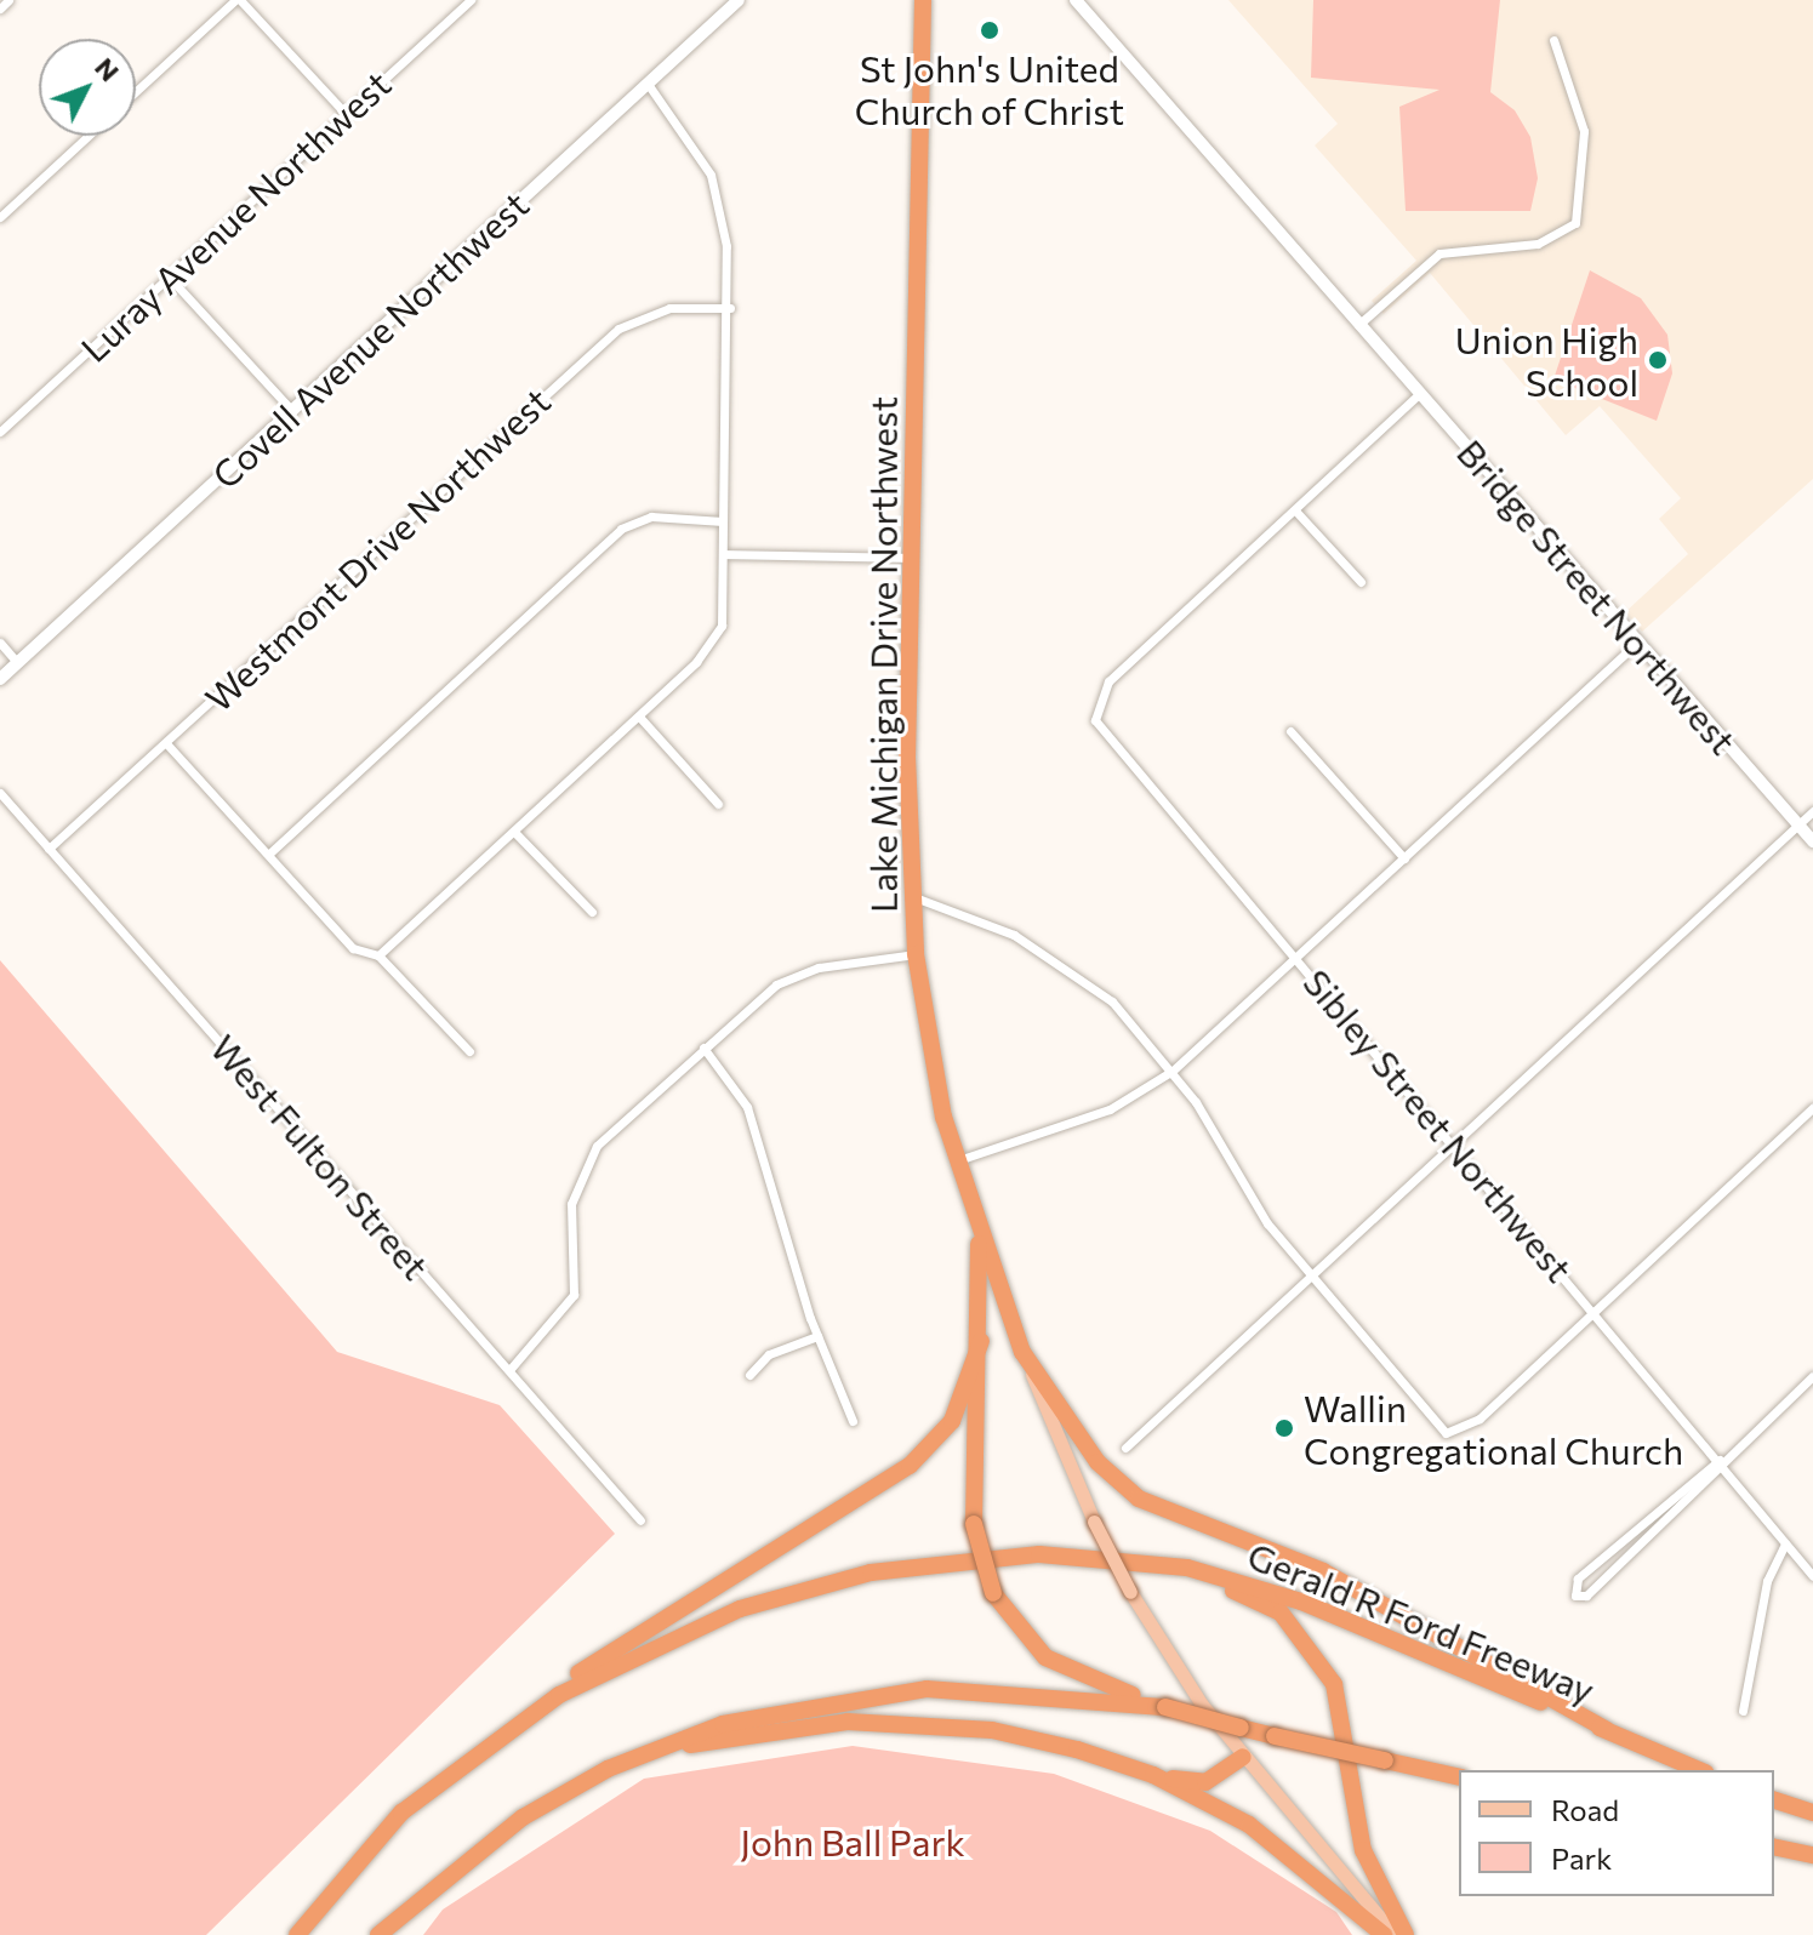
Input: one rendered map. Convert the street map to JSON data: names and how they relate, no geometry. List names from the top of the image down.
{
  "streets": {
    "highway": ["Lake Michigan Drive Northwest", "Gerald R Ford Freeway"],
    "main road": ["Covell Avenue Northwest", "Bridge Street Northwest"],
    "street": [
      "Luray Avenue Northwest",
      "Westmont Drive Northwest",
      "Sibley Street Northwest",
      "West Fulton Street"
    ]
  },
  "crossings": [
    ["Westmont Drive Northwest", "West Fulton Street"]
  ],
  "parks": ["John Ball Park"],
  "places": ["St John's United Church of Christ", "Union High School", "Wallin Congregational Church"],
  "legend": ["Road", "Park"],
  "north": "top right"
}
